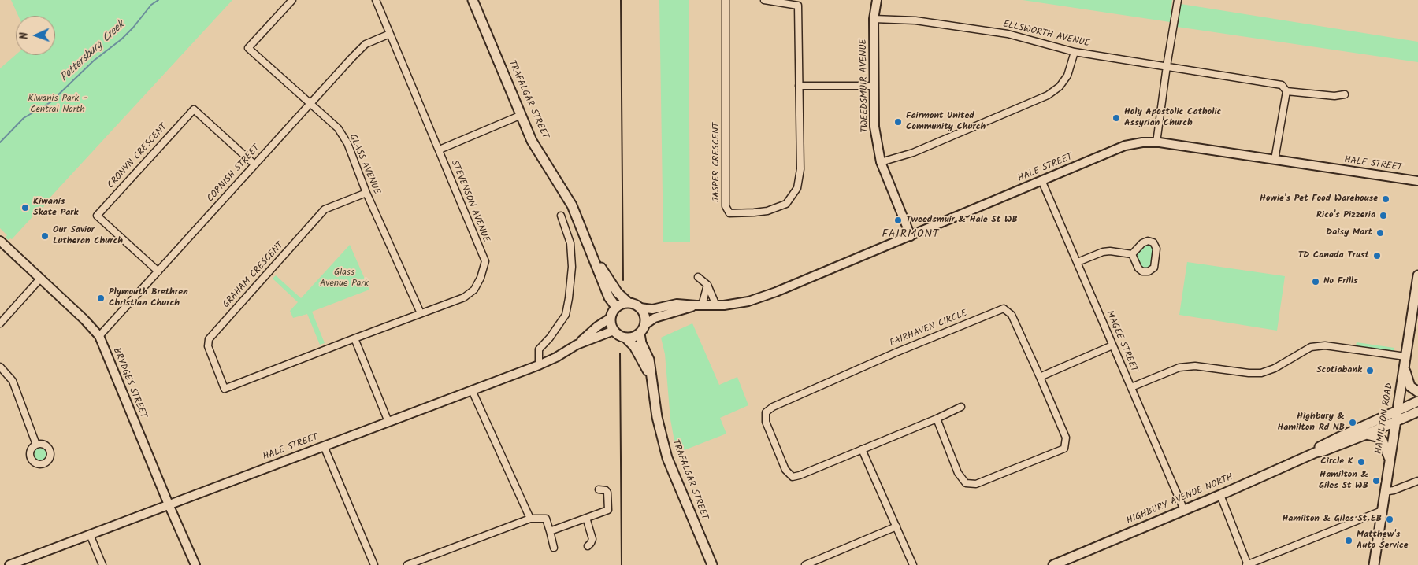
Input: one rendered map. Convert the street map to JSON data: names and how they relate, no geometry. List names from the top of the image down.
{
  "streets": {
    "main road": ["TRAFALGAR STREET", "HAMILTON ROAD", "HIGHBURY AVENUE NORTH"],
    "street": [
      "ELLSWORTH AVENUE",
      "TWEEDSMUIR AVENUE",
      "CRONYN CRESCENT",
      "JASPER CRESCENT",
      "GLASS AVENUE",
      "HALE STREET",
      "CORNISH STREET",
      "STEVENSON AVENUE",
      "GRAHAM CRESCENT",
      "FAIRHAVEN CIRCLE",
      "MAGEE STREET",
      "BRYDGES STREET"
    ]
  },
  "crossings": [
    ["ELLSWORTH AVENUE", "TWEEDSMUIR AVENUE"],
    ["TWEEDSMUIR AVENUE", "HALE STREET"],
    ["TRAFALGAR STREET", "HALE STREET"],
    ["CRONYN CRESCENT", "CORNISH STREET"],
    ["GLASS AVENUE", "CORNISH STREET"],
    ["GLASS AVENUE", "STEVENSON AVENUE"],
    ["GLASS AVENUE", "GRAHAM CRESCENT"],
    ["HALE STREET", "MAGEE STREET"],
    ["HALE STREET", "BRYDGES STREET"],
    ["CORNISH STREET", "STEVENSON AVENUE"],
    ["CORNISH STREET", "BRYDGES STREET"],
    ["STEVENSON AVENUE", "GRAHAM CRESCENT"],
    ["MAGEE STREET", "HIGHBURY AVENUE NORTH"],
    ["HAMILTON ROAD", "HIGHBURY AVENUE NORTH"]
  ],
  "districts": ["FAIRMONT"],
  "water": ["Pottersburg Creek"],
  "parks": ["Kiwanis Park - Central North", "Glass Avenue Park"],
  "places": [
    "Holy Apostolic Catholic Assyrian Church",
    "Fairmont United Community Church",
    "Howie's Pet Food Warehouse",
    "Kiwanis Skate Park",
    "Rico's Pizzeria",
    "Tweedsmuir & Hale St WB",
    "Daisy Mart",
    "Our Savior Lutheran Church",
    "TD Canada Trust",
    "No Frills",
    "Plymouth Brethren Christian Church",
    "Scotiabank",
    "Highbury & Hamilton Rd NB",
    "Circle K",
    "Hamilton & Giles St WB",
    "Hamilton & Giles St EB",
    "Matthew's Auto Service"
  ],
  "north": "left"
}
